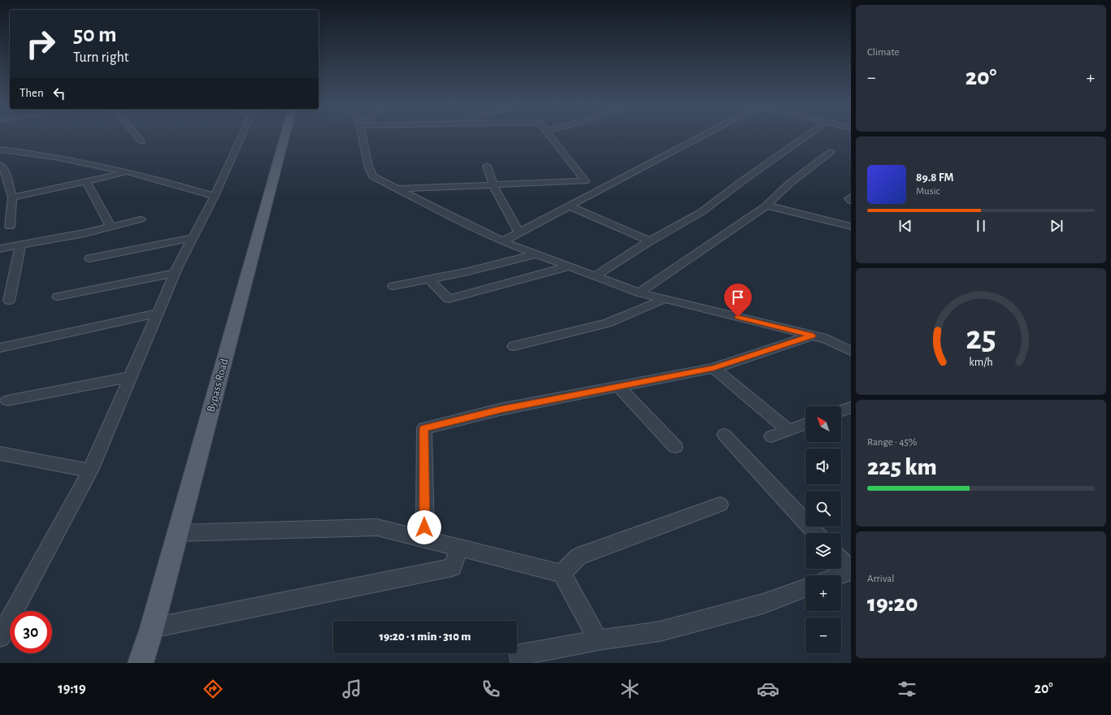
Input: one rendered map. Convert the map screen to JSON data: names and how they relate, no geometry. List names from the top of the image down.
{
  "streets": {
    "main road": ["Bypass Road"]
  },
  "north": "top left",
  "page": {
    "tile": [
      "Climate",
      ["Range · 45%", "225 km"],
      ["Arrival", "19:20"]
    ],
    "turn": ["50 m", "Turn right"],
    "heat": ["−", "20°", "+"],
    "then": "Then",
    "song": ["89.8 FM", "Music"],
    "map_buttons": ["+", "−"],
    "limit": "30",
    "trip": "19:20 · 1 min · 310 m",
    "tabs": ["19:19", "20°"],
    "gauge": ["25", "km/h"]
  }
}
